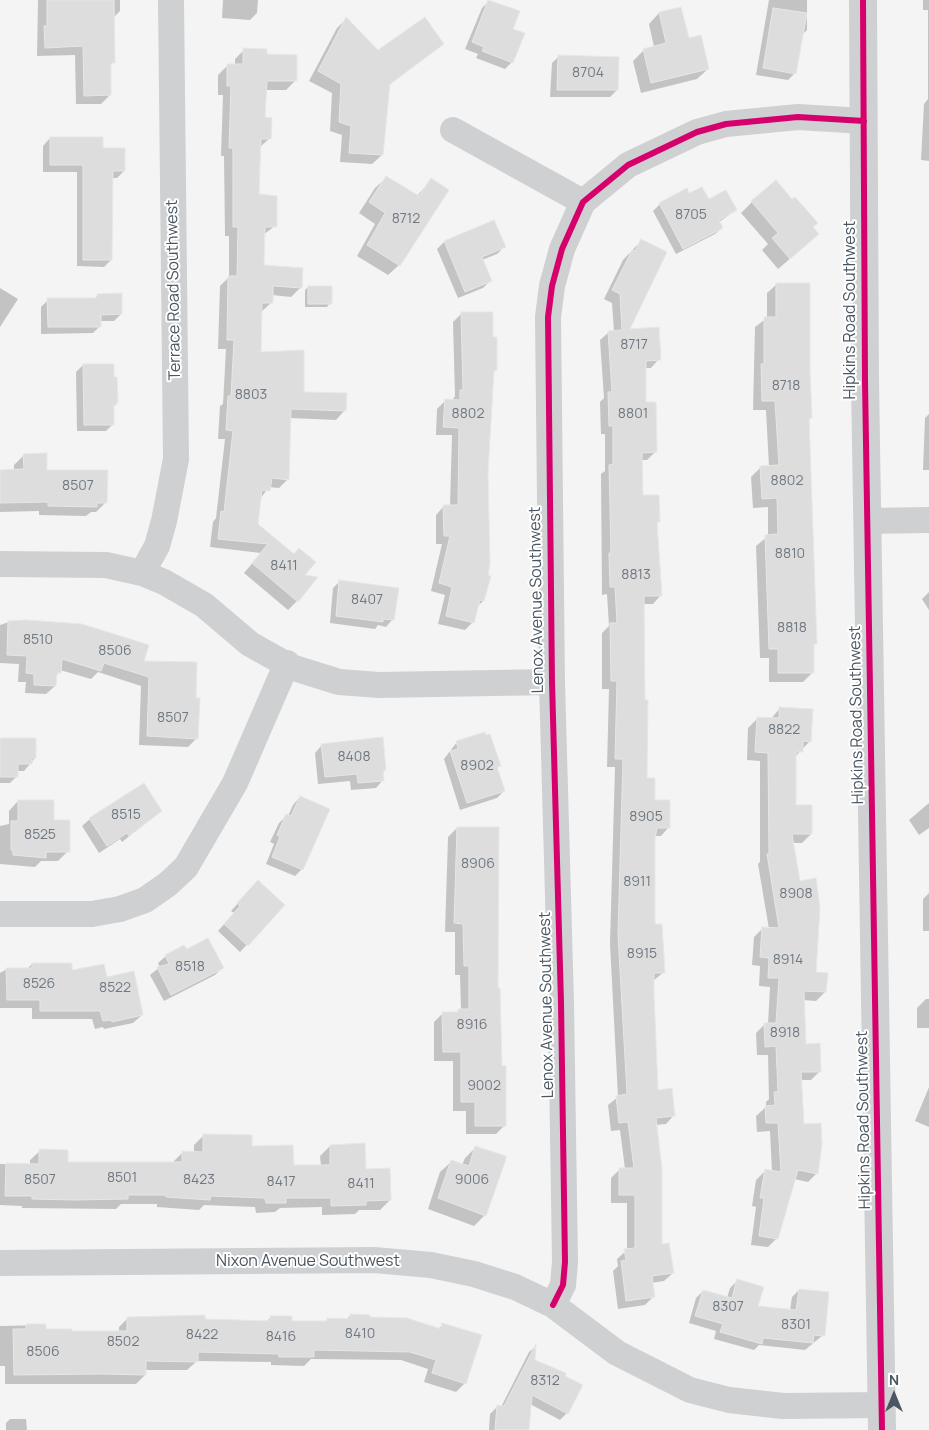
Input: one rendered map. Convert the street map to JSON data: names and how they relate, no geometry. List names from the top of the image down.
{
  "streets": {
    "street": [
      "Terrace Road Southwest",
      "Hipkins Road Southwest",
      "Lenox Avenue Southwest",
      "Nixon Avenue Southwest"
    ]
  },
  "crossings": [
    ["Hipkins Road Southwest", "Lenox Avenue Southwest"],
    ["Hipkins Road Southwest", "Nixon Avenue Southwest"],
    ["Lenox Avenue Southwest", "Nixon Avenue Southwest"]
  ],
  "house_numbers": [
    "8704",
    "8705",
    "8712",
    "8717",
    "8718",
    "8803",
    "8802",
    "8801",
    "8802",
    "8507",
    "8810",
    "8411",
    "8813",
    "8407",
    "8818",
    "8510",
    "8506",
    "8507",
    "8822",
    "8408",
    "8902",
    "8515",
    "8905",
    "8525",
    "8906",
    "8911",
    "8908",
    "8915",
    "8914",
    "8518",
    "8526",
    "8522",
    "8916",
    "8918",
    "9002",
    "8501",
    "8507",
    "8423",
    "9006",
    "8417",
    "8411",
    "8307",
    "8301",
    "8410",
    "8422",
    "8416",
    "8502",
    "8506",
    "8312"
  ],
  "north": "top"
}
